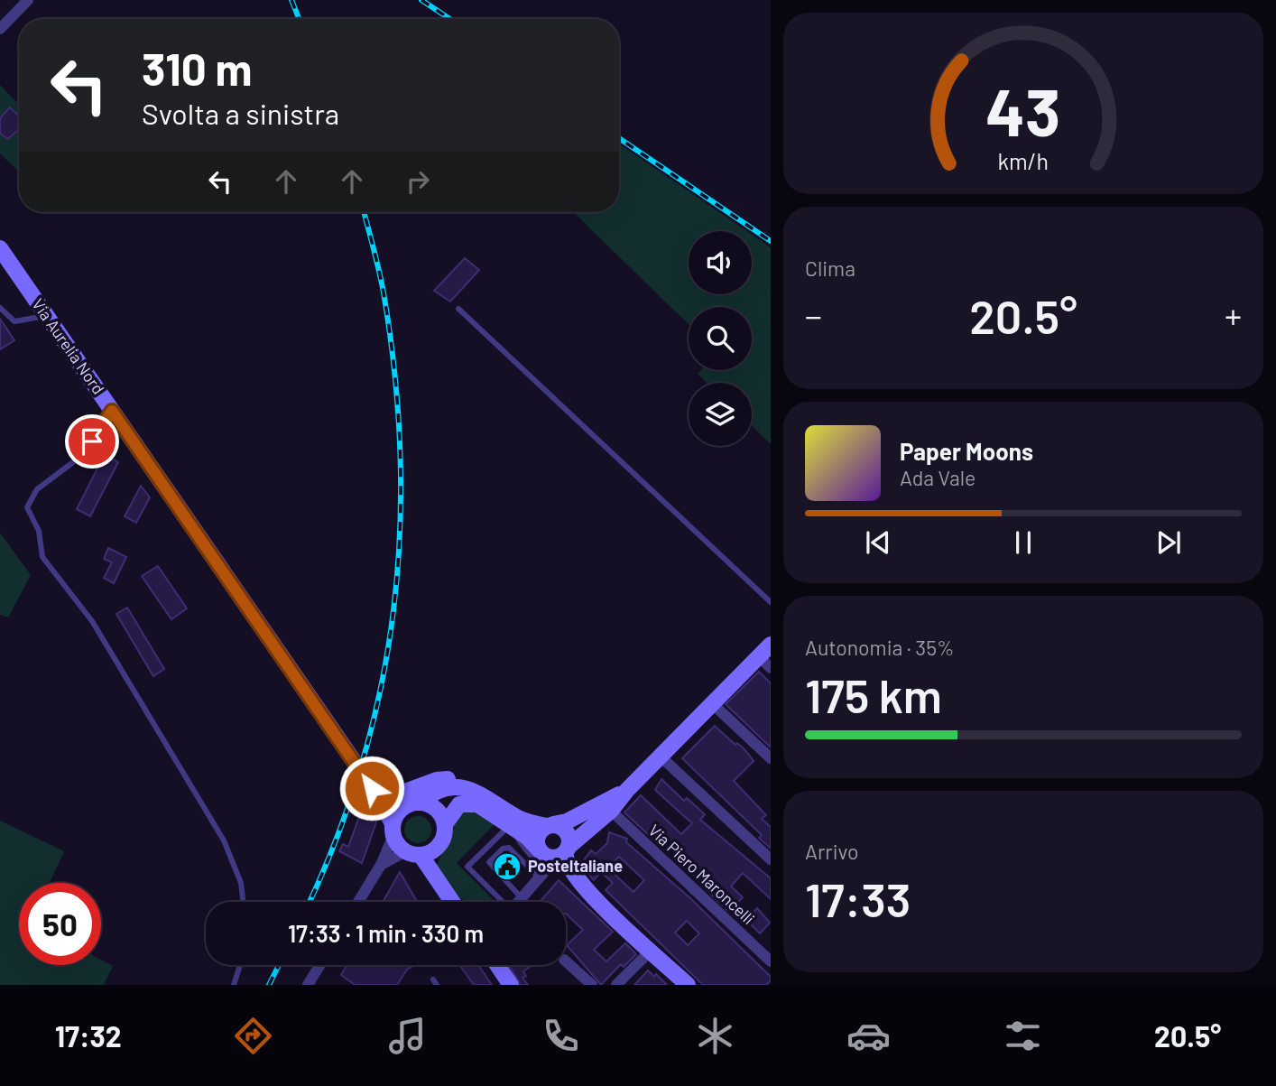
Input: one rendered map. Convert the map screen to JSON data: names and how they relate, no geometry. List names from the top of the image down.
{
  "streets": {
    "main road": ["Via Aurelia Nord"],
    "street": ["Via Piero Maroncelli"]
  },
  "places": {
    "public building": ["PosteItaliane"]
  },
  "page": {
    "turn": ["310 m", "Svolta a sinistra"],
    "tile": [
      "Clima",
      ["Autonomia · 35%", "175 km"],
      ["Arrivo", "17:33"]
    ],
    "heat": ["−", "20.5°", "+"],
    "song": ["Paper Moons", "Ada Vale"],
    "limit": "50",
    "trip": "17:33 · 1 min · 330 m",
    "tabs": ["17:32", "20.5°"],
    "gauge": ["43", "km/h"]
  }
}
